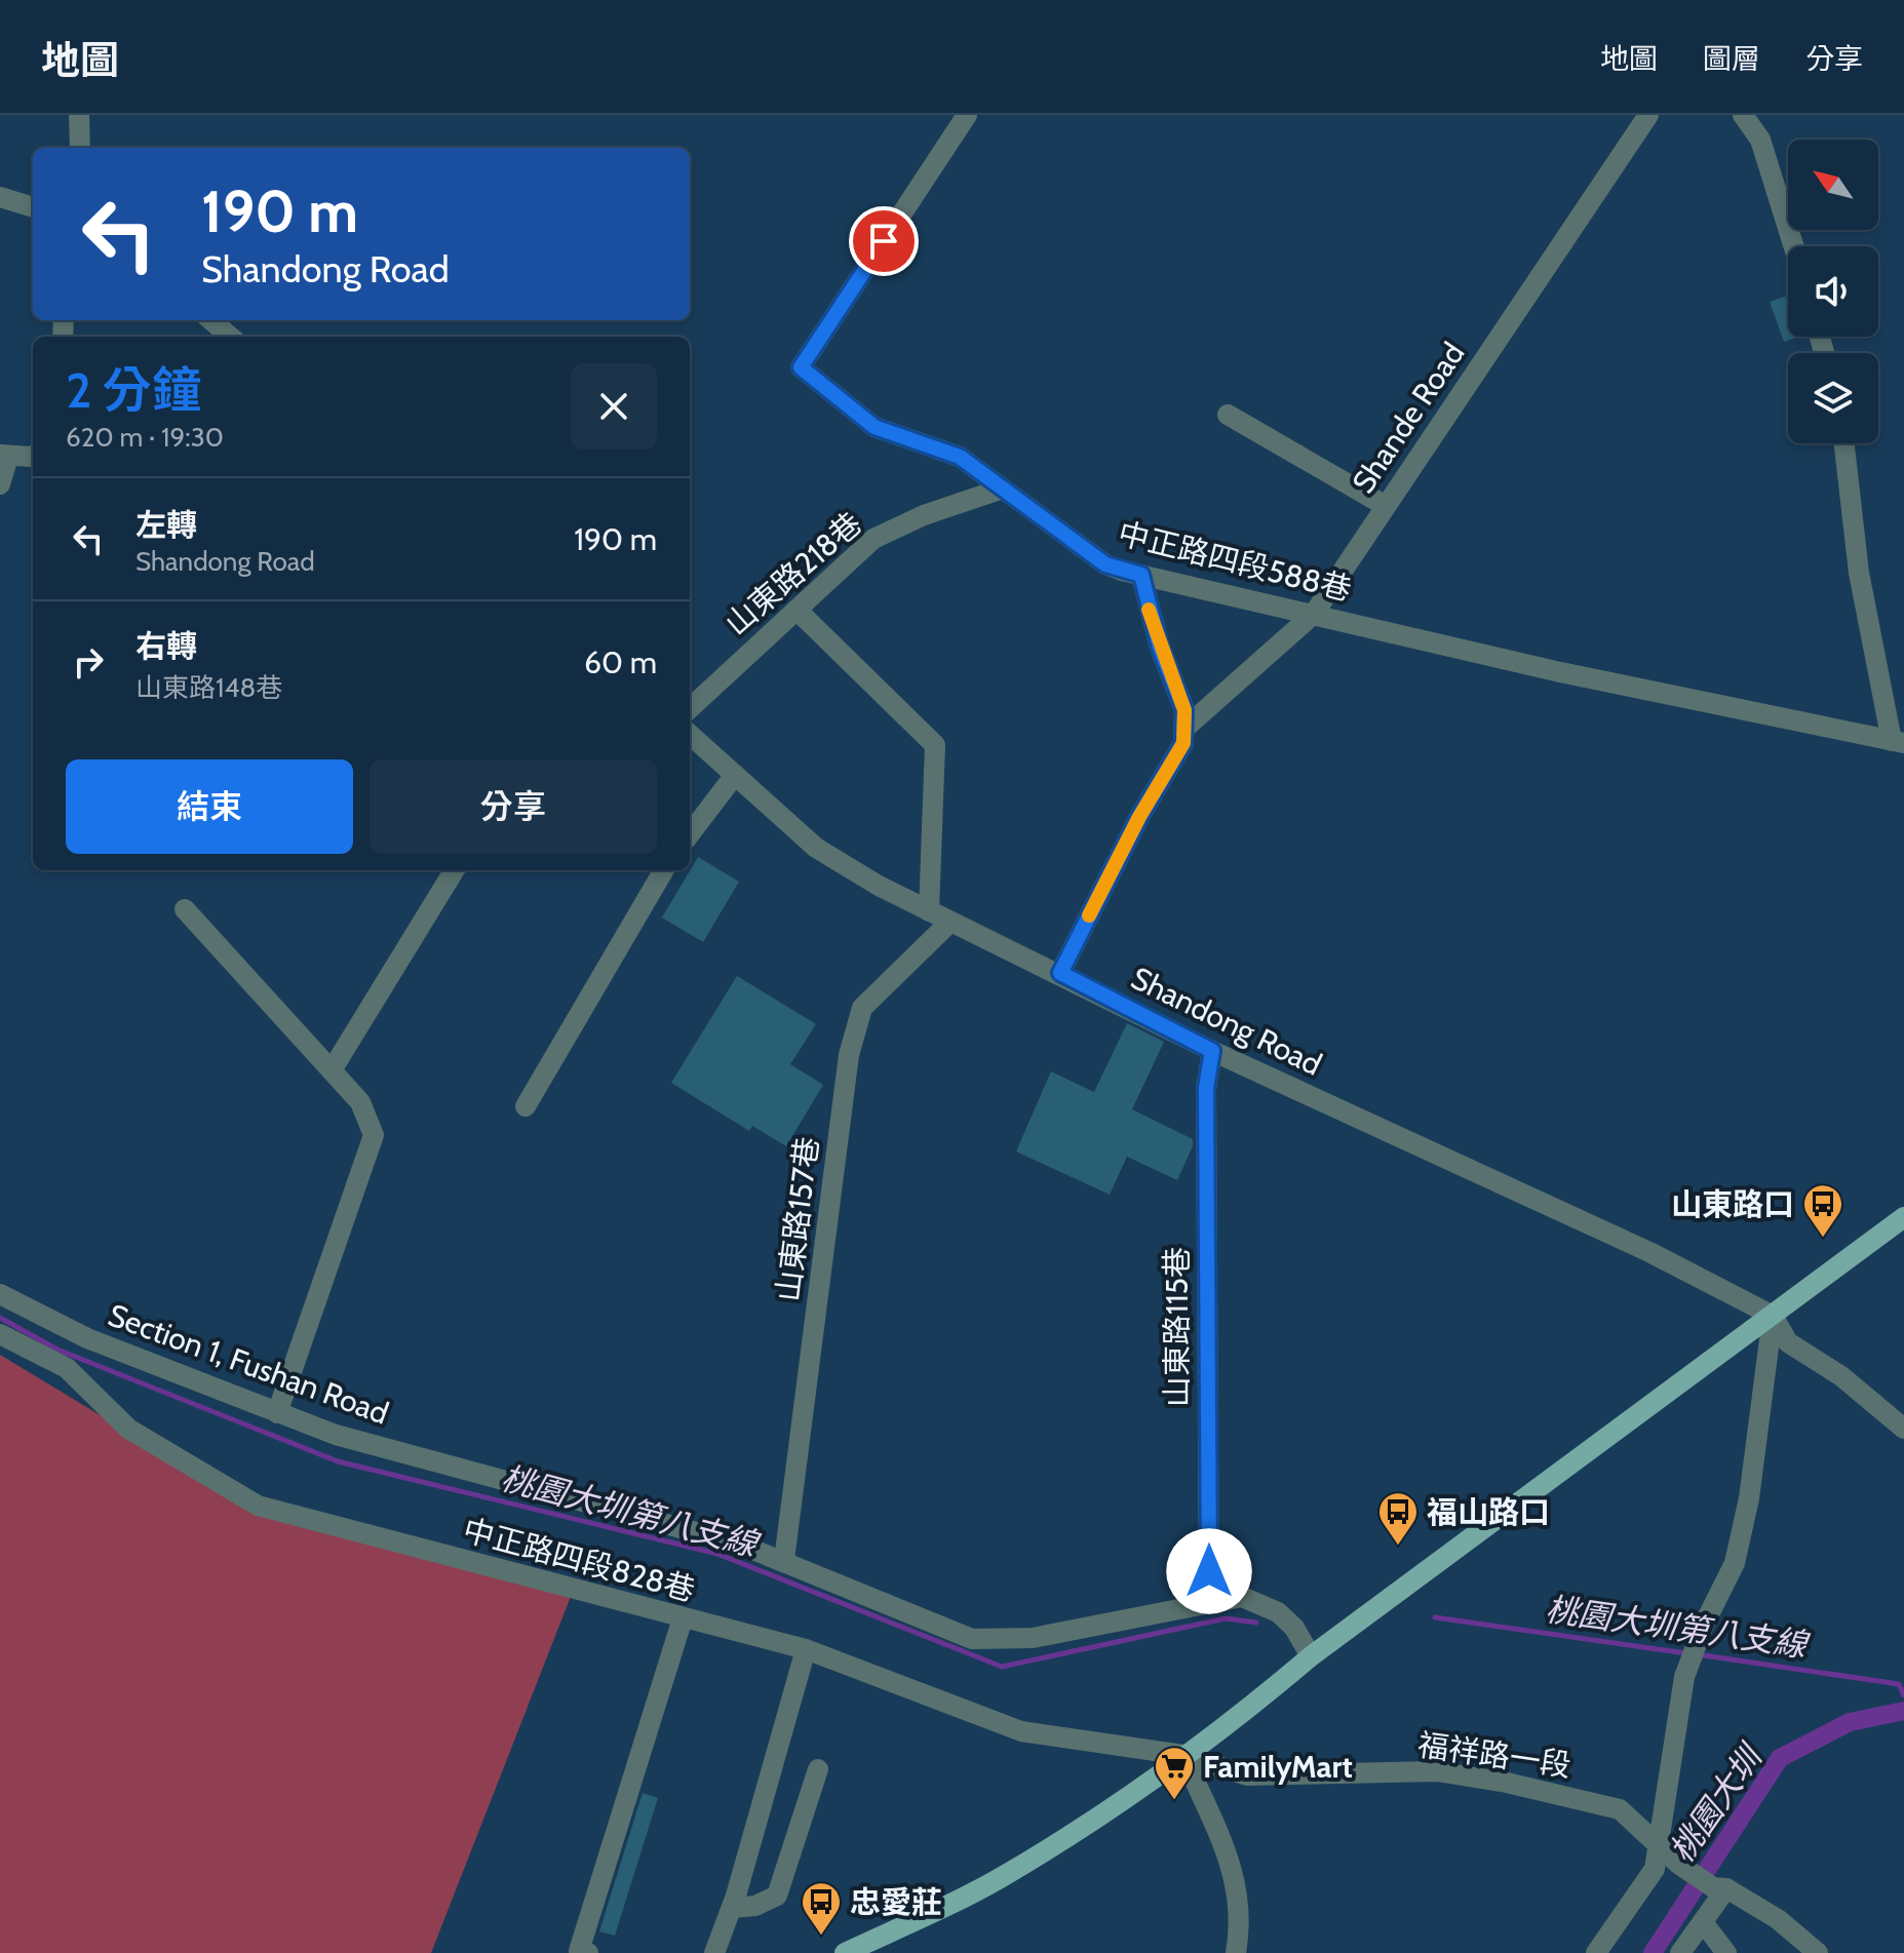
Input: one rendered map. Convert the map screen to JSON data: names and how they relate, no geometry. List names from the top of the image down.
{
  "streets": {
    "street": [
      "Shande Road",
      "中正路四段588巷",
      "山東路218巷",
      "Shandong Road",
      "山東路157巷",
      "山東路115巷",
      "Section 1, Fushan Road",
      "中正路四段828巷",
      "福祥路一段"
    ]
  },
  "crossings": [
    ["Shande Road", "中正路四段588巷"],
    ["中正路四段588巷", "山東路218巷"],
    ["Shandong Road", "山東路157巷"],
    ["Shandong Road", "山東路115巷"],
    ["山東路157巷", "Section 1, Fushan Road"],
    ["山東路115巷", "Section 1, Fushan Road"],
    ["中正路四段828巷", "福祥路一段"]
  ],
  "water": ["桃園大圳第八支線", "桃園大圳"],
  "places": {
    "bus stop": ["山東路口", "福山路口", "忠愛莊"],
    "supermarket": ["FamilyMart"]
  },
  "north": "top left",
  "page": {
    "header": "地圖",
    "nav": ["地圖", "圖層", "分享"],
    "turn": ["190 m", "Shandong Road"],
    "heading": ["2 分鐘", "620 m · 19:30"],
    "list": [
      {
        "name": "左轉",
        "note": "Shandong Road",
        "value": "190 m"
      },
      {
        "name": "右轉",
        "note": "山東路148巷",
        "value": "60 m"
      }
    ],
    "buttons": ["結束", "分享"]
  }
}
